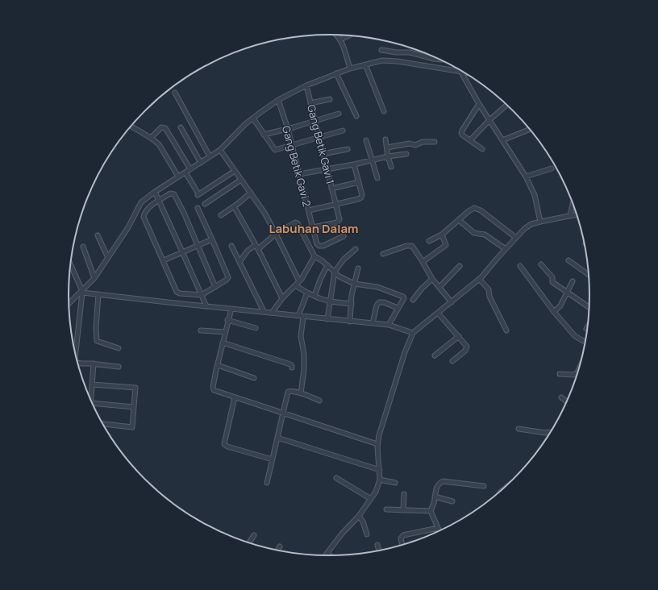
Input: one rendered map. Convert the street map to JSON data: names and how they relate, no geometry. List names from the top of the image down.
{
  "streets": {
    "street": ["Gang Betik Gavi 1", "Gang Betik Gavi 2"]
  },
  "crossings": [
    ["Gang Betik Gavi 1", "Gang Betik Gavi 2"]
  ],
  "districts": ["Labuhan Dalam"]
}
